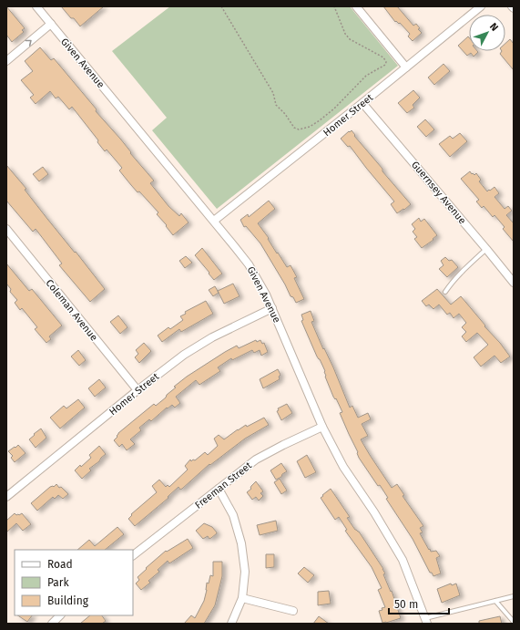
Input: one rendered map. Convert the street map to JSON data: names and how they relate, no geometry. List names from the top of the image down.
{
  "streets": {
    "street": [
      "Given Avenue",
      "Homer Street",
      "Guernsey Avenue",
      "Coleman Avenue",
      "Freeman Street"
    ]
  },
  "crossings": [
    ["Given Avenue", "Homer Street"],
    ["Given Avenue", "Freeman Street"],
    ["Homer Street", "Guernsey Avenue"],
    ["Homer Street", "Coleman Avenue"]
  ],
  "legend": ["Road", "Park", "Building"],
  "scale_bar": "50 m",
  "north": "top right"
}
